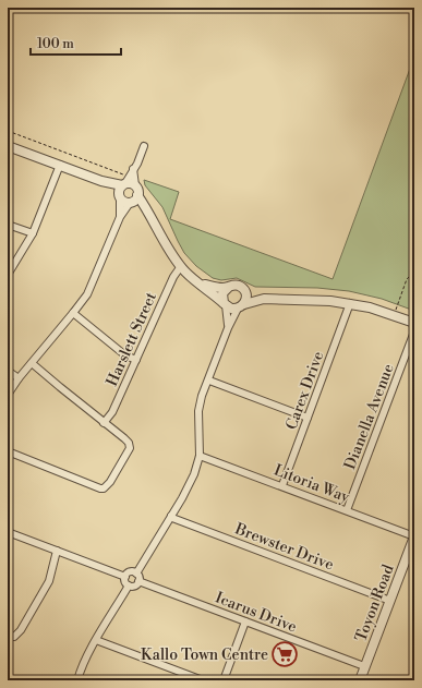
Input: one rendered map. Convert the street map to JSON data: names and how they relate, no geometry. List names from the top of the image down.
{
  "streets": {
    "street": [
      "Harslett Street",
      "Carex Drive",
      "Dianella Avenue",
      "Litoria Way",
      "Brewster Drive",
      "Toyon Road",
      "Icarus Drive"
    ]
  },
  "crossings": [
    ["Carex Drive", "Litoria Way"],
    ["Dianella Avenue", "Litoria Way"],
    ["Litoria Way", "Toyon Road"],
    ["Brewster Drive", "Toyon Road"],
    ["Toyon Road", "Icarus Drive"]
  ],
  "places": {
    "supermarket": ["Kallo Town Centre"]
  },
  "scale_bar": "100 m"
}
